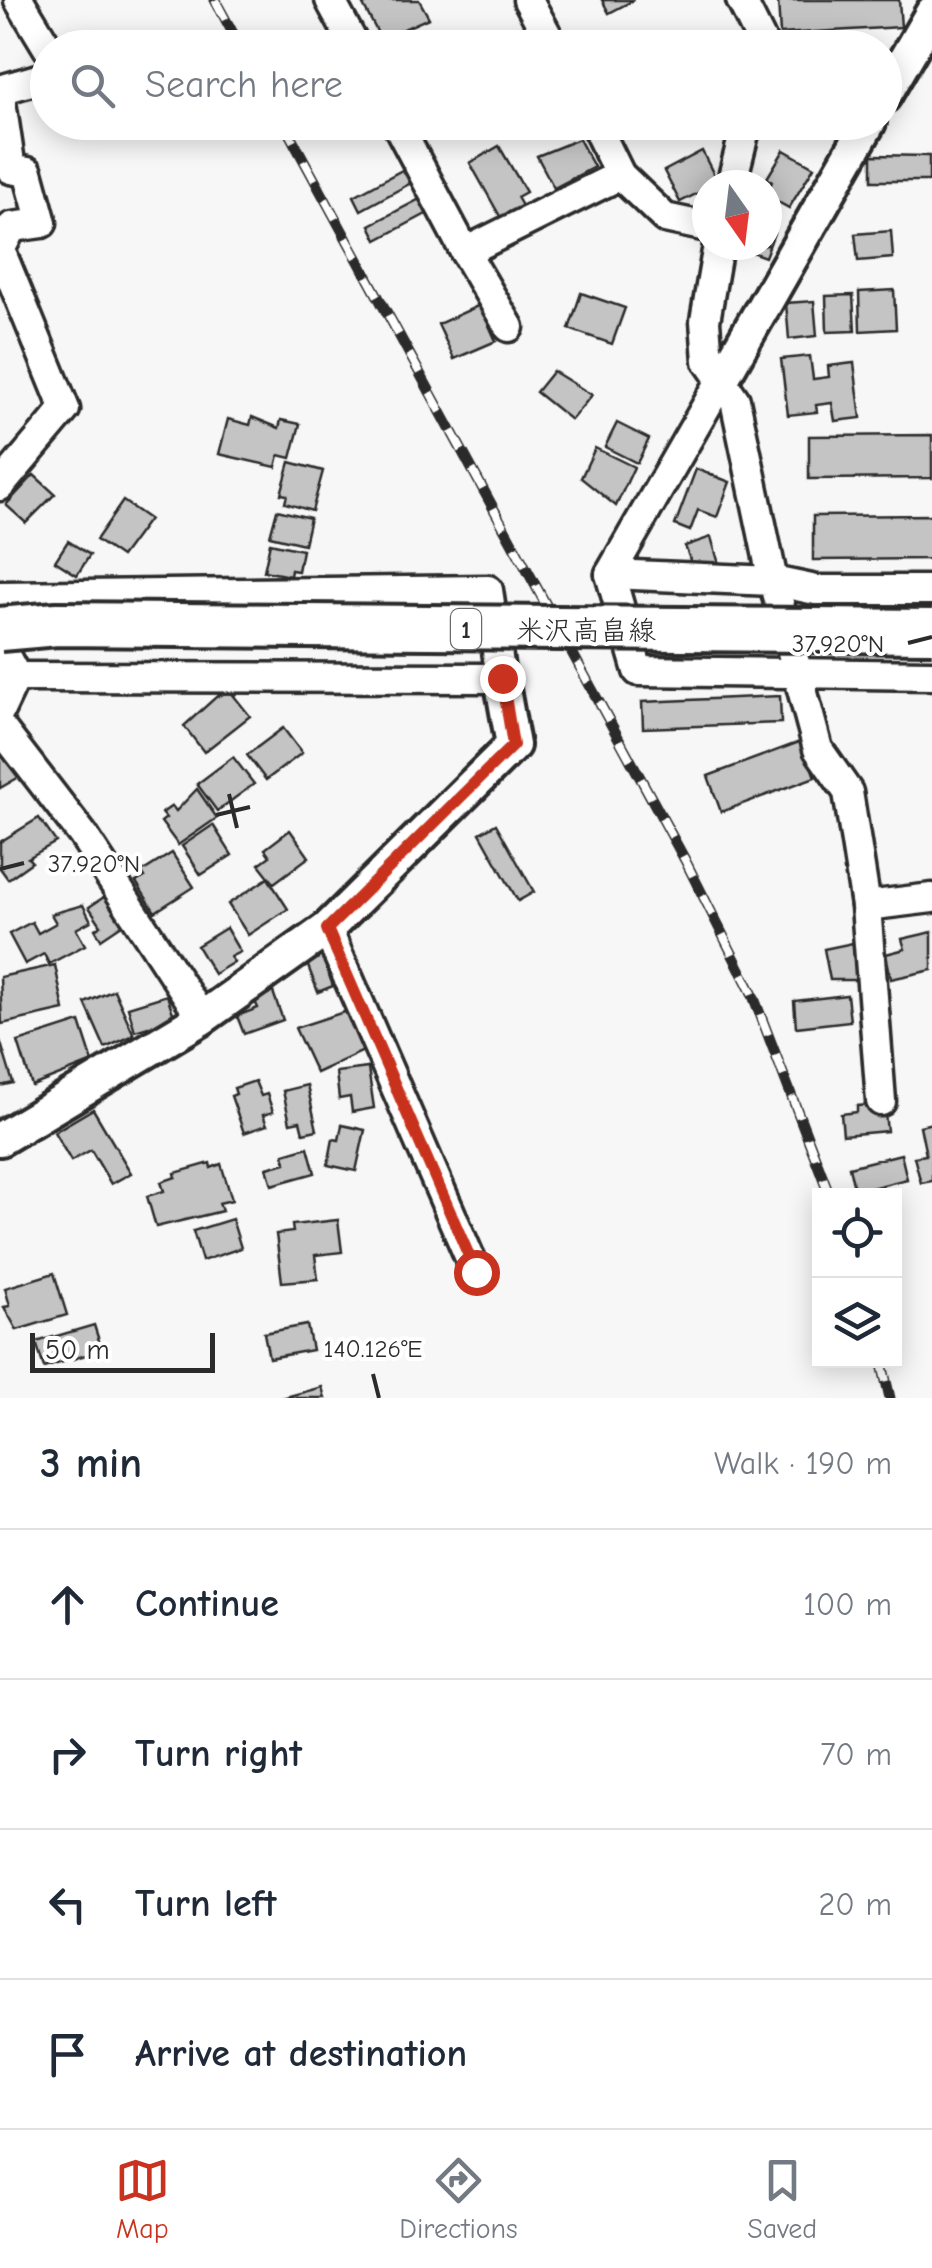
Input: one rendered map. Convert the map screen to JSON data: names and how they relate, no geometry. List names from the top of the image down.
{
  "streets": {
    "main road": ["1", "米沢高畠線"]
  },
  "scale_bar": "50 m",
  "north": "bottom",
  "page": {
    "search": "Search here",
    "scale": "50 m",
    "heading": ["3 min", "Walk · 190 m"],
    "list": [
      ["Continue", "100 m"],
      ["Turn right", "70 m"],
      ["Turn left", "20 m"],
      "Arrive at destination"
    ],
    "nav": ["Map", "Directions", "Saved"]
  },
  "coordinates": ["37.920°N", "140.126°E"]
}
